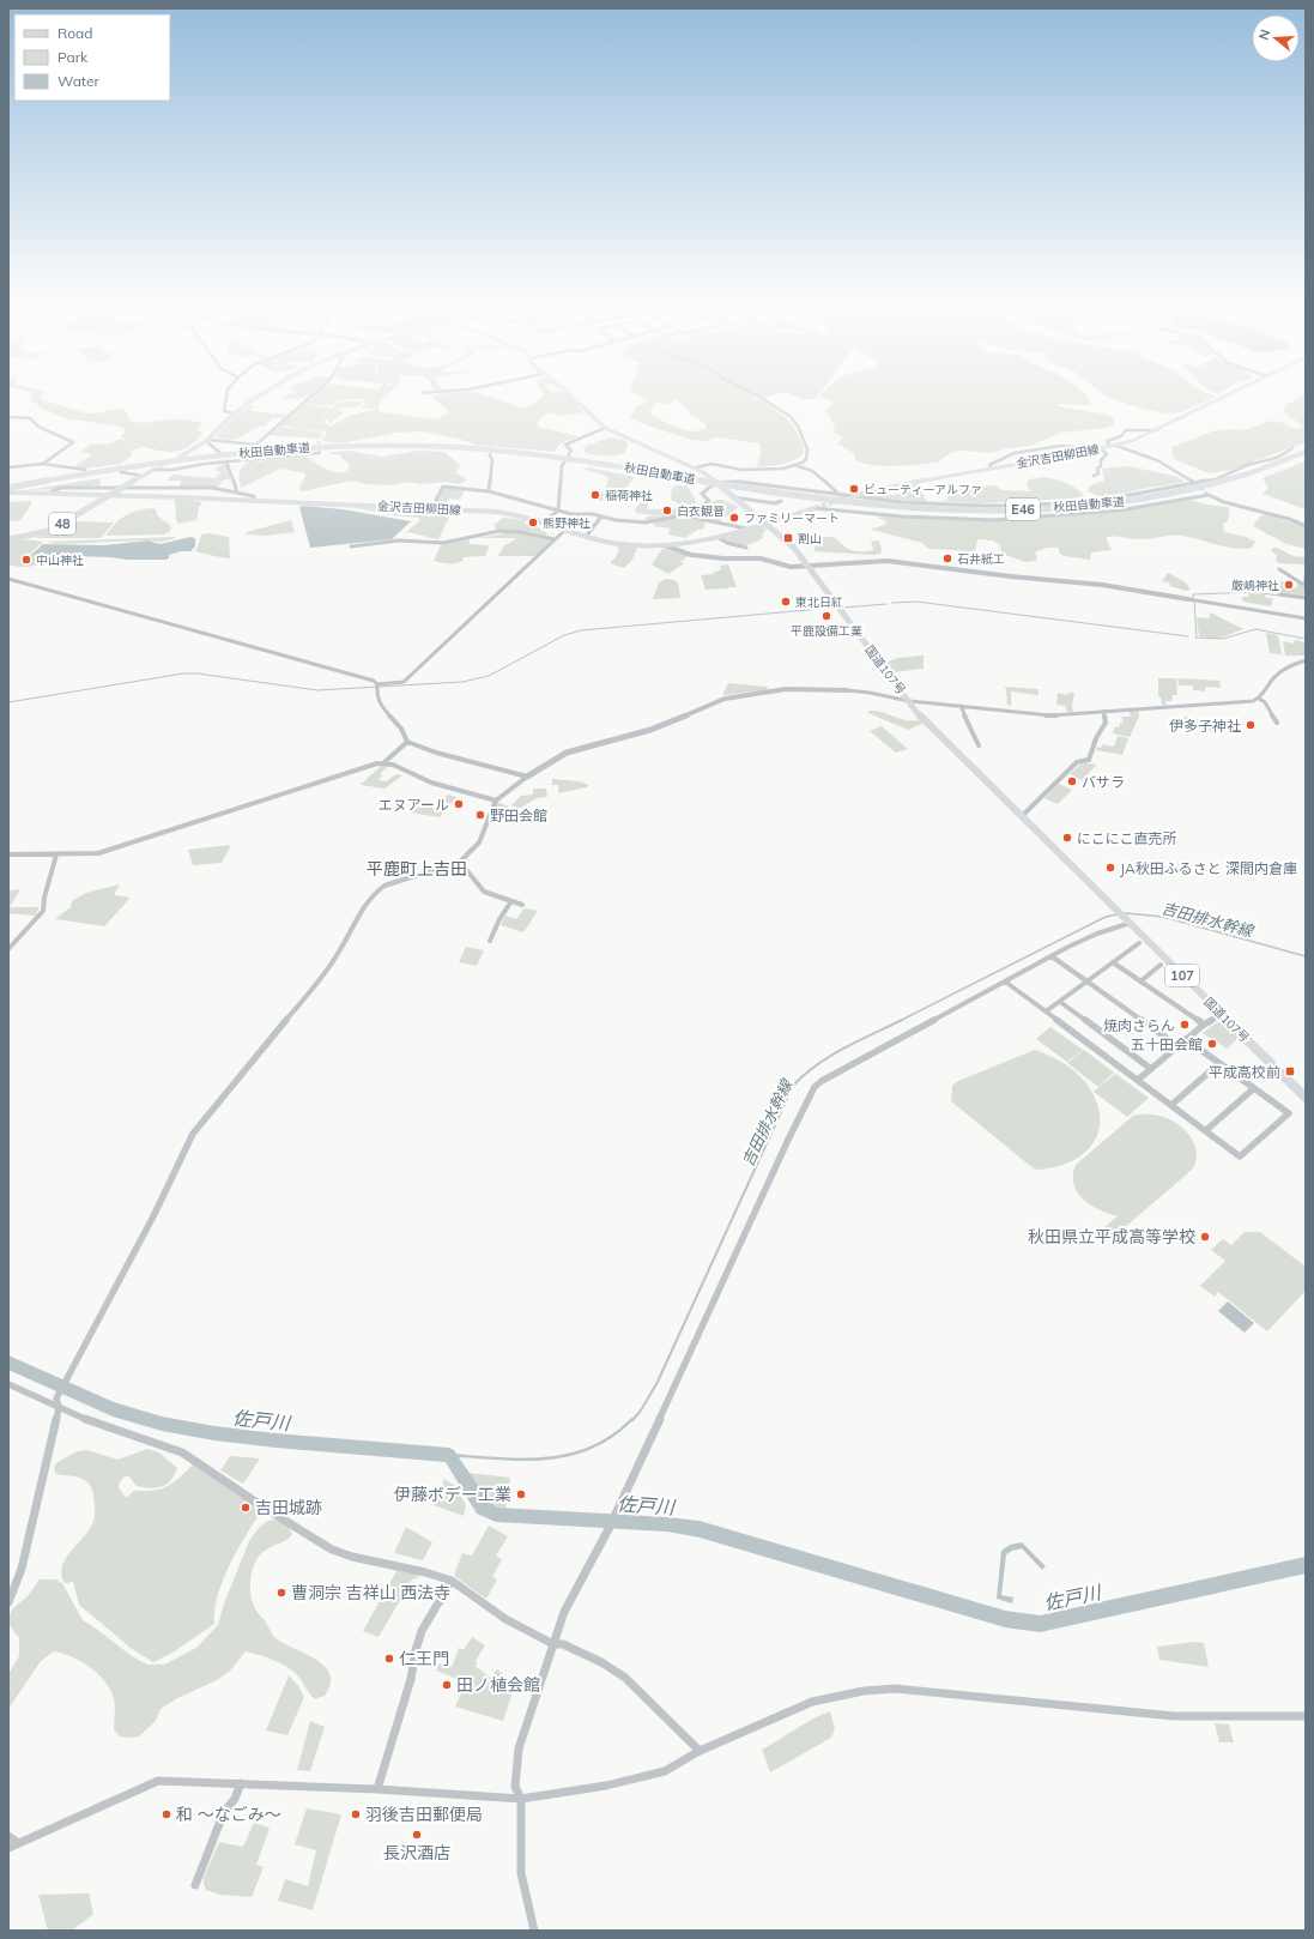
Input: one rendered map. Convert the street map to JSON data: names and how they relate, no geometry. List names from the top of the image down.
{
  "streets": {
    "highway": ["秋田自動車道", "E46"],
    "main road": [
      "金沢吉田柳田線",
      "48",
      "国道107号",
      "107"
    ]
  },
  "crossings": [
    ["秋田自動車道", "金沢吉田柳田線"],
    ["金沢吉田柳田線", "48"],
    ["金沢吉田柳田線", "国道107号"]
  ],
  "districts": ["平鹿町上吉田"],
  "water": ["吉田排水幹線", "佐戸川"],
  "places": {
    "other": [
      "ビューティーアルファ",
      "稲荷神社",
      "白衣観音",
      "ファミリーマート",
      "熊野神社",
      "石井紙工",
      "中山神社",
      "厳嶋神社",
      "東北日紅",
      "平鹿設備工業",
      "伊多子神社",
      "バサラ",
      "エヌアール",
      "野田会館",
      "にこにこ直売所",
      "JA秋田ふるさと 深間内倉庫",
      "焼肉さらん",
      "五十田会館",
      "秋田県立平成高等学校",
      "伊藤ボデー工業",
      "吉田城跡",
      "曹洞宗 吉祥山 西法寺",
      "仁王門",
      "田ノ植会館",
      "和 ～なごみ～",
      "羽後吉田郵便局",
      "長沢酒店"
    ],
    "transit": ["割山", "平成高校前"]
  },
  "legend": ["Road", "Park", "Water"],
  "north": "left"
}
